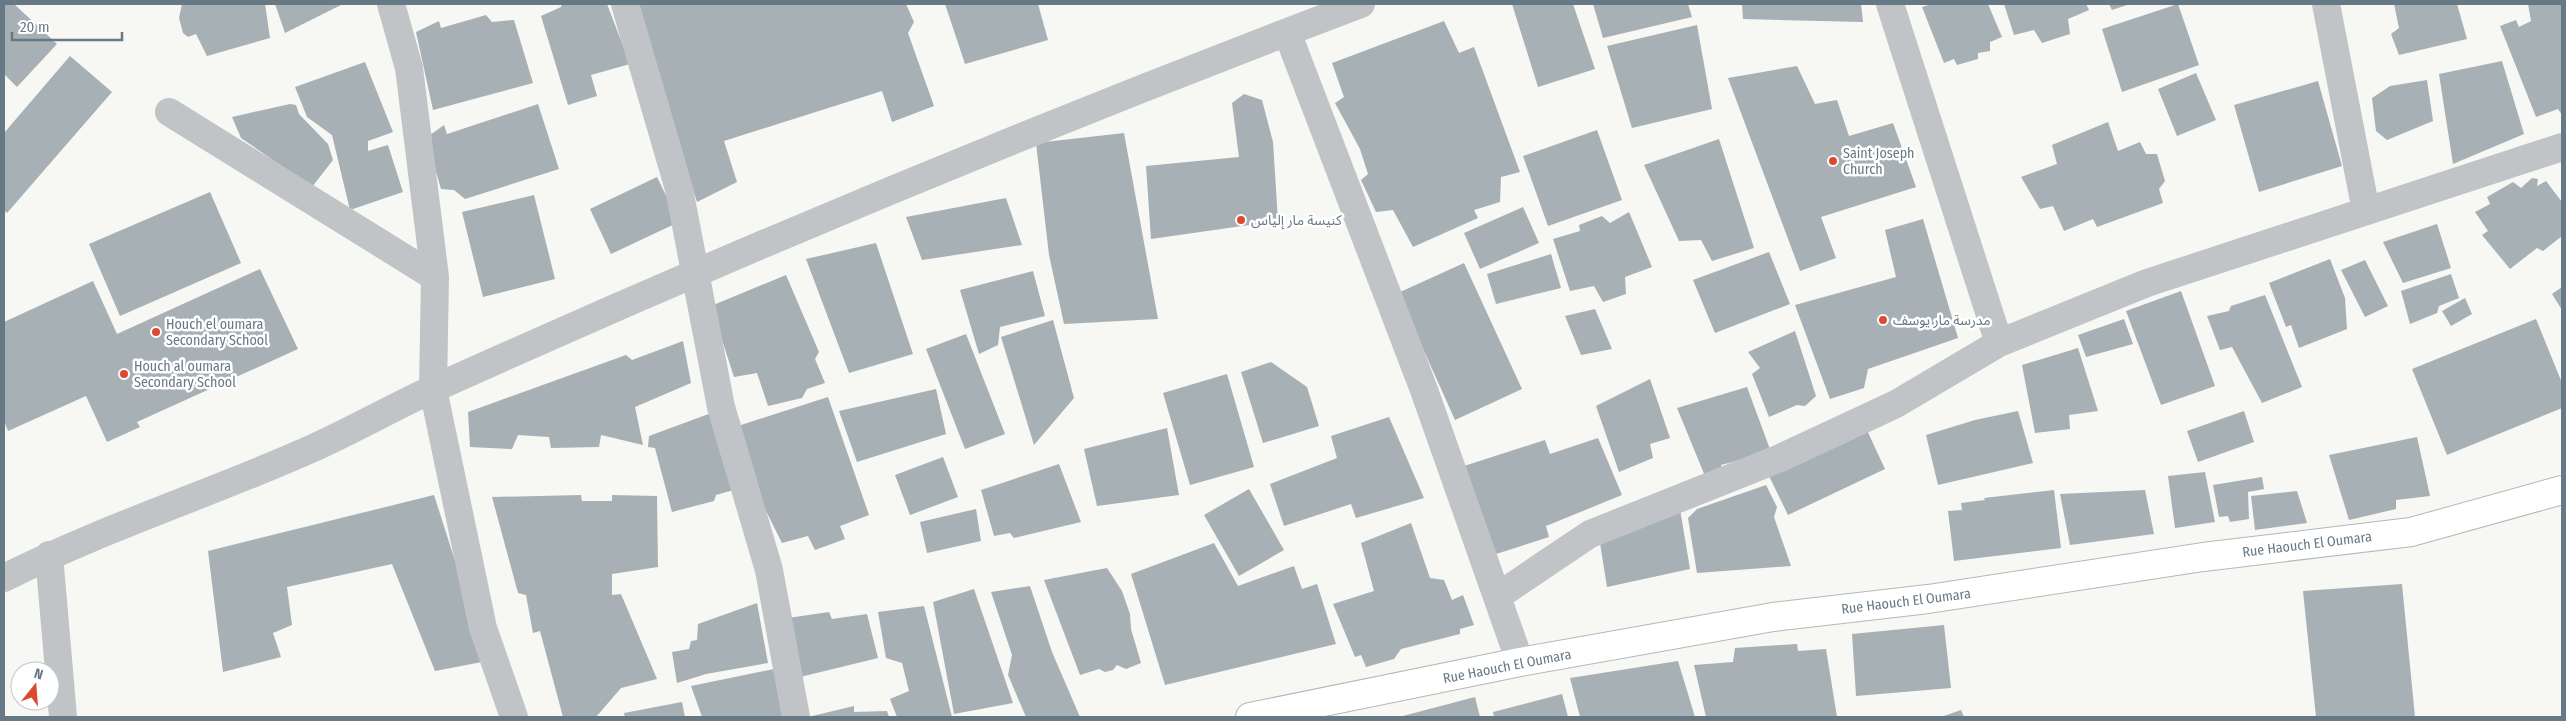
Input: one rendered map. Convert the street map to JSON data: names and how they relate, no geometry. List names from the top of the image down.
{
  "streets": {
    "main road": ["Rue Haouch El Oumara"]
  },
  "places": [
    "Saint Joseph Church",
    "كنيسة مار إلياس",
    "مدرسة مار يوسف",
    "Houch el oumara Secondary School",
    "Houch al oumara Secondary School"
  ],
  "scale_bar": "20 m",
  "north": "top"
}
